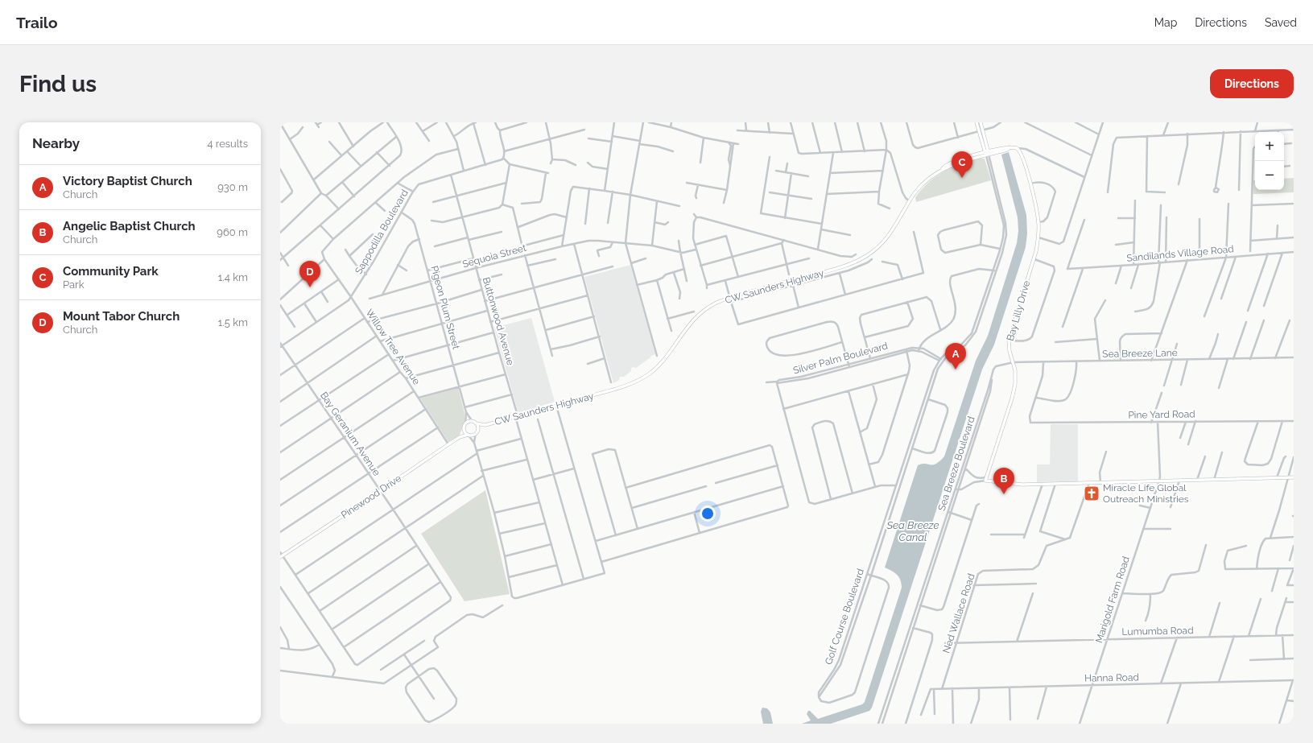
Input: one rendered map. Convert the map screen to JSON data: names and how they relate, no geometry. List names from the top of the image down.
{
  "streets": {
    "main road": ["CW Saunders Highway", "Bay Lilly Drive", "Pinewood Drive"],
    "street": [
      "Sappodilla Boulevard",
      "Sandilands Village Road",
      "Sequoia Street",
      "Pigeon Plum Street",
      "Buttonwood Avenue",
      "Willow Tree Avenue",
      "Sea Breeze Lane",
      "Silver Palm Boulevard",
      "Pine Yard Road",
      "Bay Geranium Avenue",
      "Sea Breeze Boulevard",
      "Marigold Farm Road",
      "Ned Wallace Road",
      "Golf Course Boulevard",
      "Lumumba Road",
      "Hanna Road"
    ]
  },
  "crossings": [
    ["Sappodilla Boulevard", "Pigeon Plum Street"],
    ["Sappodilla Boulevard", "Buttonwood Avenue"],
    ["Sappodilla Boulevard", "Willow Tree Avenue"],
    ["Sappodilla Boulevard", "Bay Geranium Avenue"],
    ["Sequoia Street", "Pigeon Plum Street"],
    ["Sequoia Street", "Buttonwood Avenue"],
    ["CW Saunders Highway", "Pigeon Plum Street"],
    ["CW Saunders Highway", "Bay Lilly Drive"],
    ["CW Saunders Highway", "Buttonwood Avenue"],
    ["CW Saunders Highway", "Pinewood Drive"],
    ["CW Saunders Highway", "Golf Course Boulevard"],
    ["Pigeon Plum Street", "Pinewood Drive"],
    ["Bay Lilly Drive", "Sea Breeze Lane"],
    ["Bay Lilly Drive", "Sea Breeze Boulevard"],
    ["Willow Tree Avenue", "Pinewood Drive"],
    ["Sea Breeze Lane", "Sea Breeze Boulevard"],
    ["Silver Palm Boulevard", "Golf Course Boulevard"],
    ["Pine Yard Road", "Marigold Farm Road"],
    ["Bay Geranium Avenue", "Pinewood Drive"],
    ["Marigold Farm Road", "Lumumba Road"],
    ["Marigold Farm Road", "Hanna Road"],
    ["Ned Wallace Road", "Lumumba Road"],
    ["Ned Wallace Road", "Hanna Road"]
  ],
  "water": ["Sea Breeze Canal"],
  "places": {
    "church": ["Miracle Life Global Outreach Ministries"]
  },
  "page": {
    "header": "Trailo",
    "nav": ["Map", "Directions", "Saved"],
    "buttons": "Directions",
    "title": "Find us",
    "heading": ["Nearby", "4 results"],
    "map_buttons": ["+", "−"],
    "pins": [
      "C",
      "D",
      "A",
      "B"
    ],
    "list": [
      {
        "mark": "A",
        "name": "Victory Baptist Church",
        "note": "Church",
        "value": "930 m"
      },
      {
        "mark": "B",
        "name": "Angelic Baptist Church",
        "note": "Church",
        "value": "960 m"
      },
      {
        "mark": "C",
        "name": "Community Park",
        "note": "Park",
        "value": "1.4 km"
      },
      {
        "mark": "D",
        "name": "Mount Tabor Church",
        "note": "Church",
        "value": "1.5 km"
      }
    ]
  }
}
